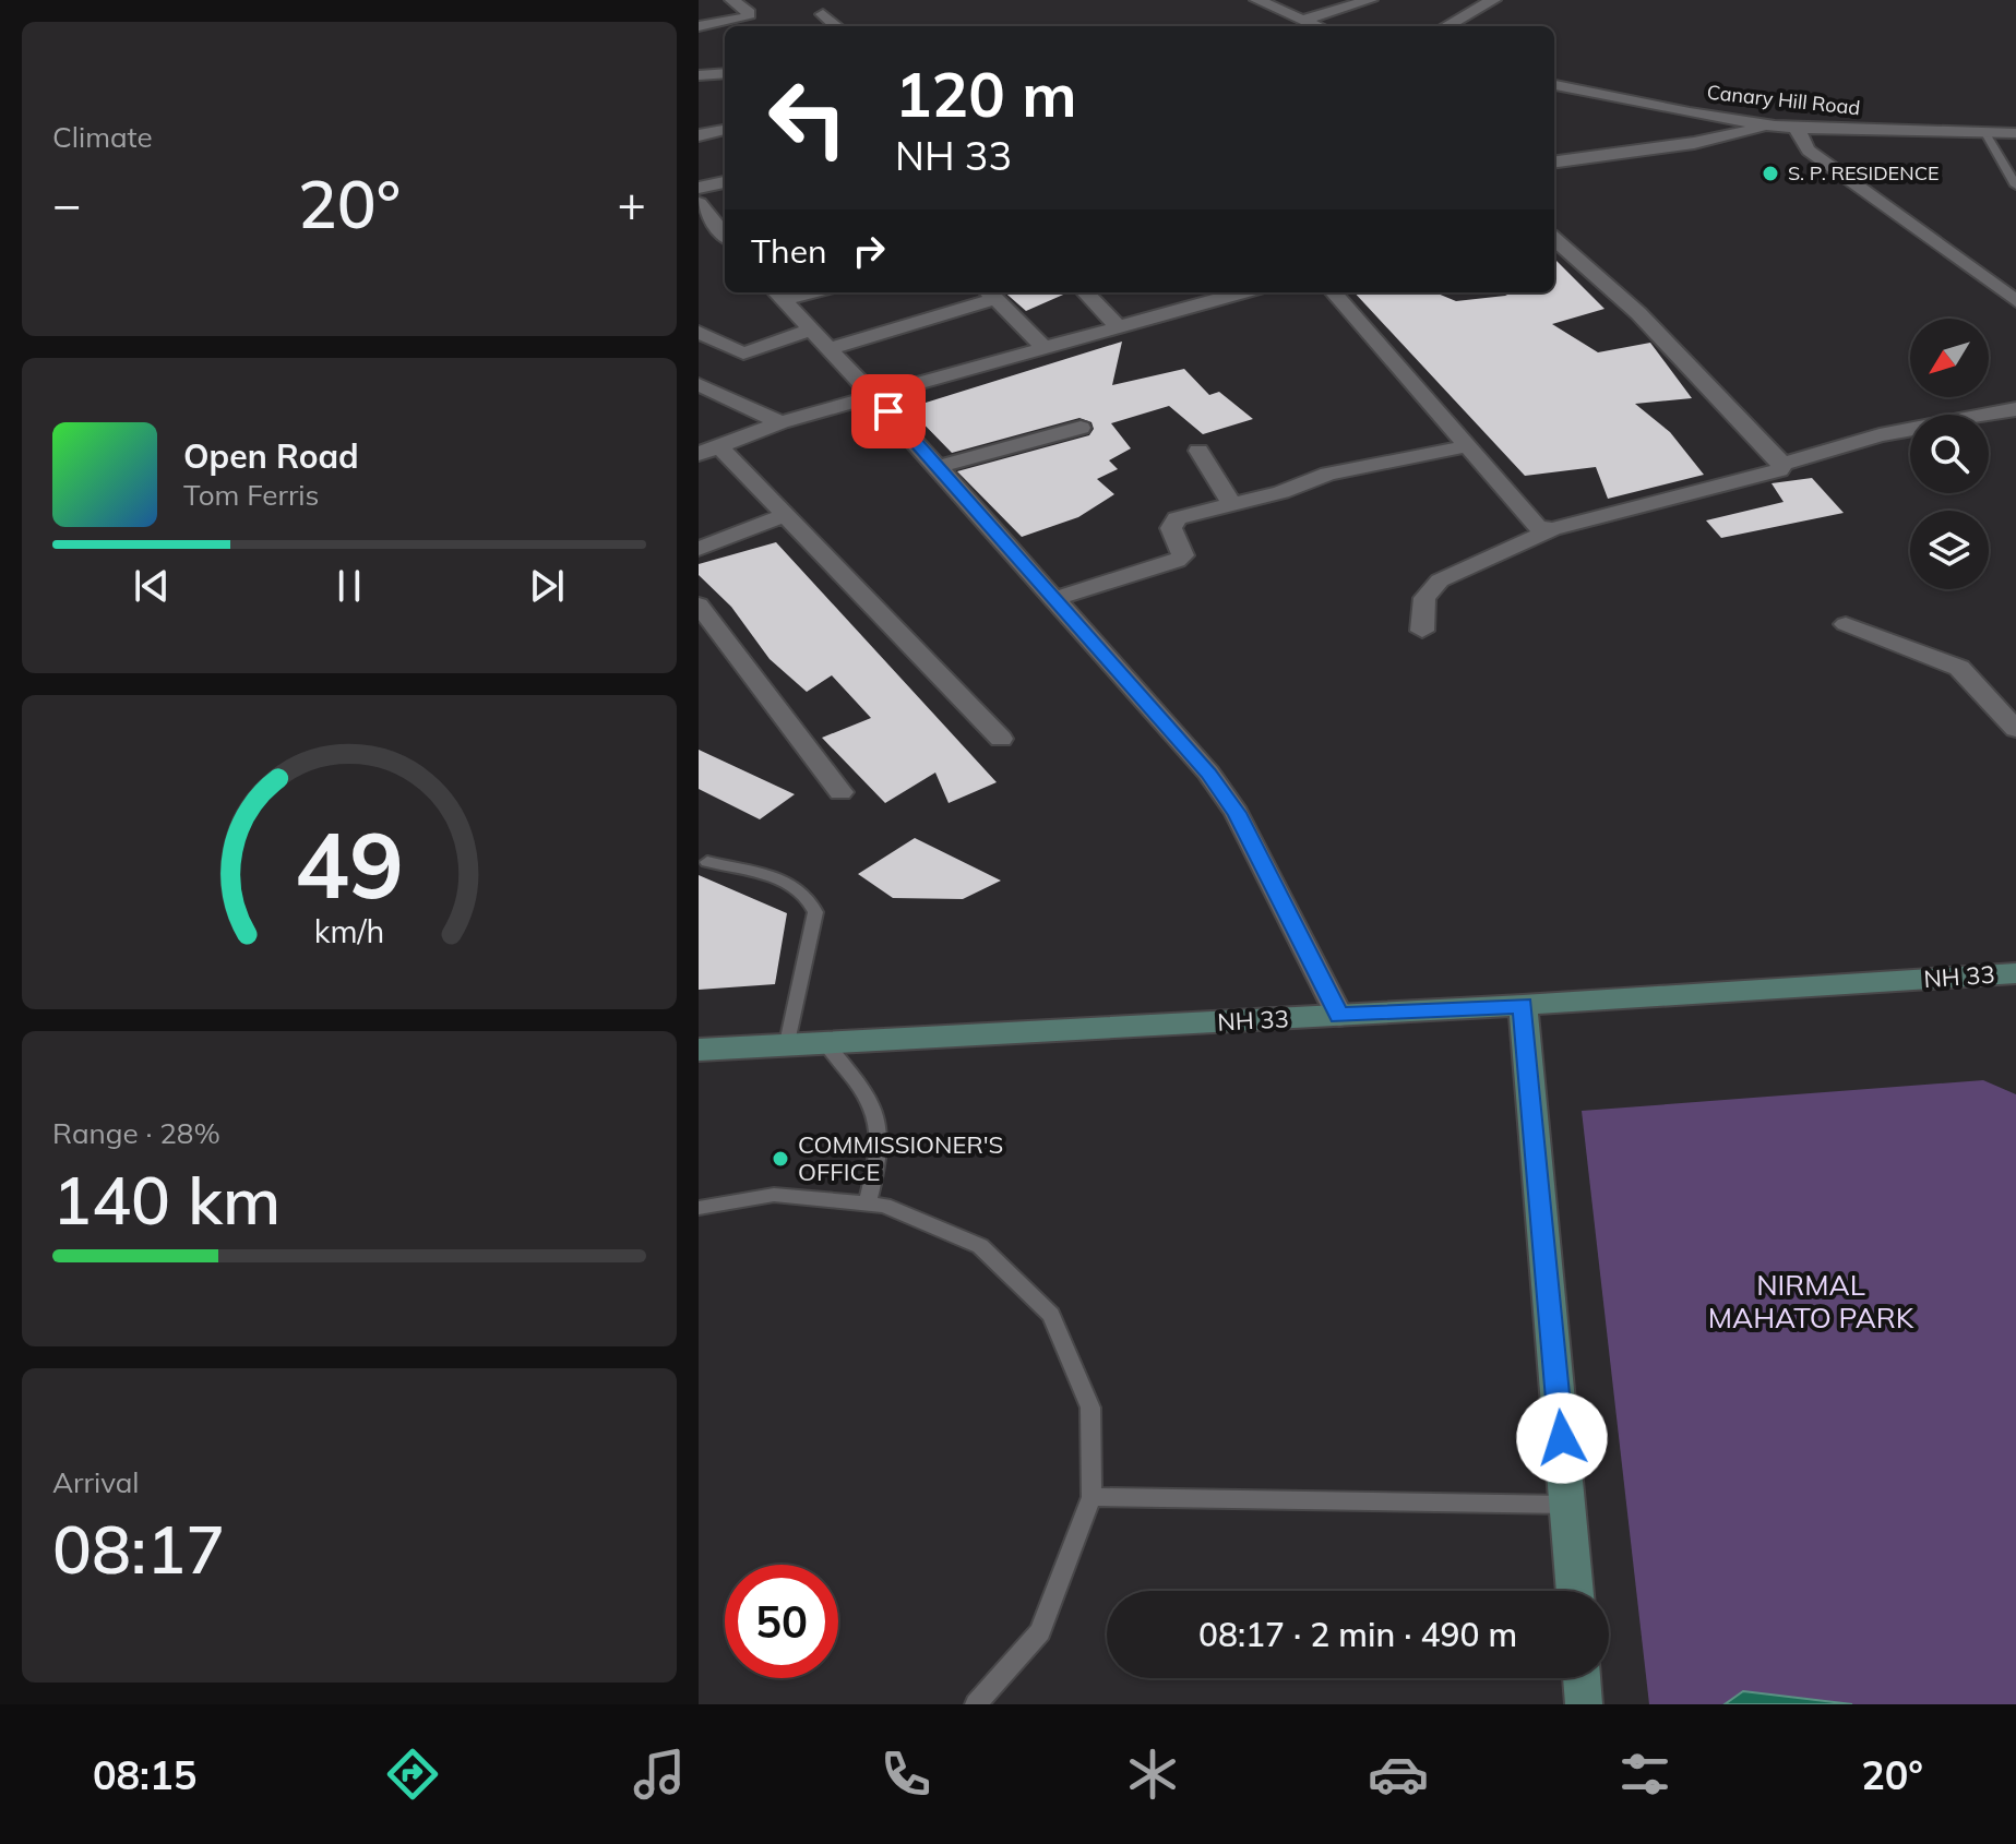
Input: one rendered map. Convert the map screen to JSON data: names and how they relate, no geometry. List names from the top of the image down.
{
  "streets": {
    "main road": ["NH 33"],
    "street": ["Canary Hill Road"]
  },
  "parks": ["NIRMAL MAHATO PARK"],
  "places": ["S. P. RESIDENCE", "COMMISSIONER'S OFFICE"],
  "north": "bottom left",
  "page": {
    "tile": [
      "Climate",
      ["Range · 28%", "140 km"],
      ["Arrival", "08:17"]
    ],
    "turn": ["120 m", "NH 33"],
    "heat": ["−", "20°", "+"],
    "then": "Then",
    "song": ["Open Road", "Tom Ferris"],
    "limit": "50",
    "trip": "08:17 · 2 min · 490 m",
    "tabs": ["08:15", "20°"],
    "gauge": ["49", "km/h"]
  }
}
